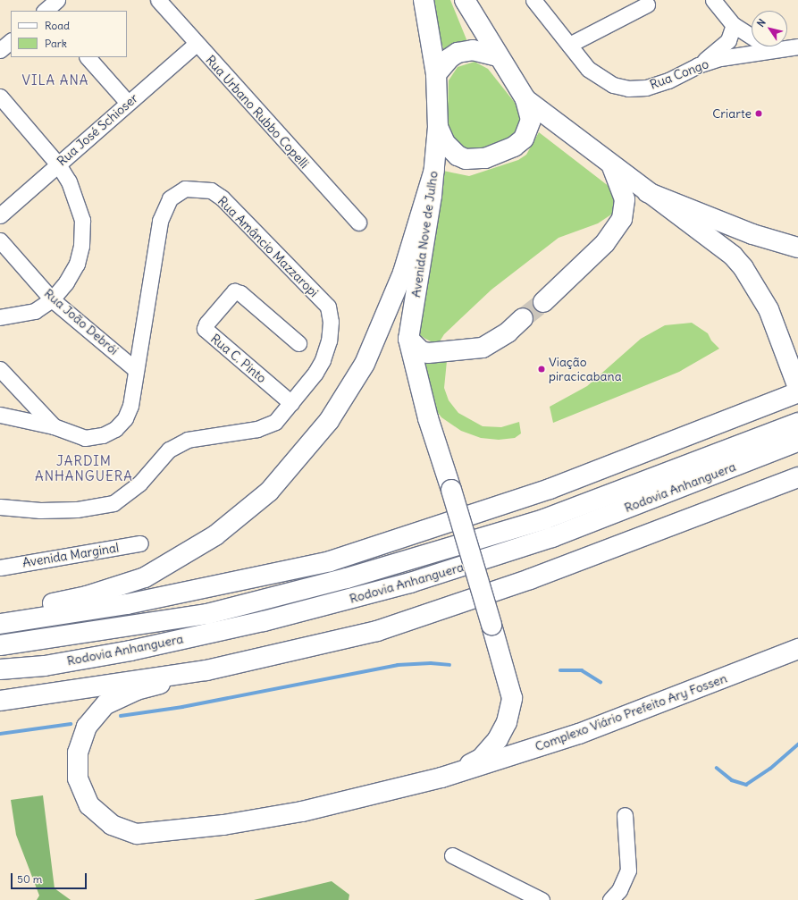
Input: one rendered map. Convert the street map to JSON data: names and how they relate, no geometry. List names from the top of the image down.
{
  "streets": {
    "main road": ["Avenida Nove de Julho", "Rodovia Anhanguera", "Complexo Viário Prefeito Ary Fossen"],
    "street": [
      "Rua Congo",
      "Rua Urbano Rubbo Copelli",
      "Rua José Schioser",
      "Rua Amâncio Mazzaropi",
      "Rua João Debrói",
      "Rua C. Pinto",
      "Avenida Marginal"
    ]
  },
  "crossings": [
    ["Rua Urbano Rubbo Copelli", "Rua José Schioser"],
    ["Avenida Nove de Julho", "Complexo Viário Prefeito Ary Fossen"],
    ["Rua Amâncio Mazzaropi", "Rua João Debrói"],
    ["Rua Amâncio Mazzaropi", "Rua C. Pinto"]
  ],
  "districts": ["VILA ANA", "JARDIM ANHANGUERA"],
  "places": ["Criarte", "Viação piracicabana"],
  "legend": ["Road", "Park"],
  "scale_bar": "50 m",
  "north": "top left"
}
